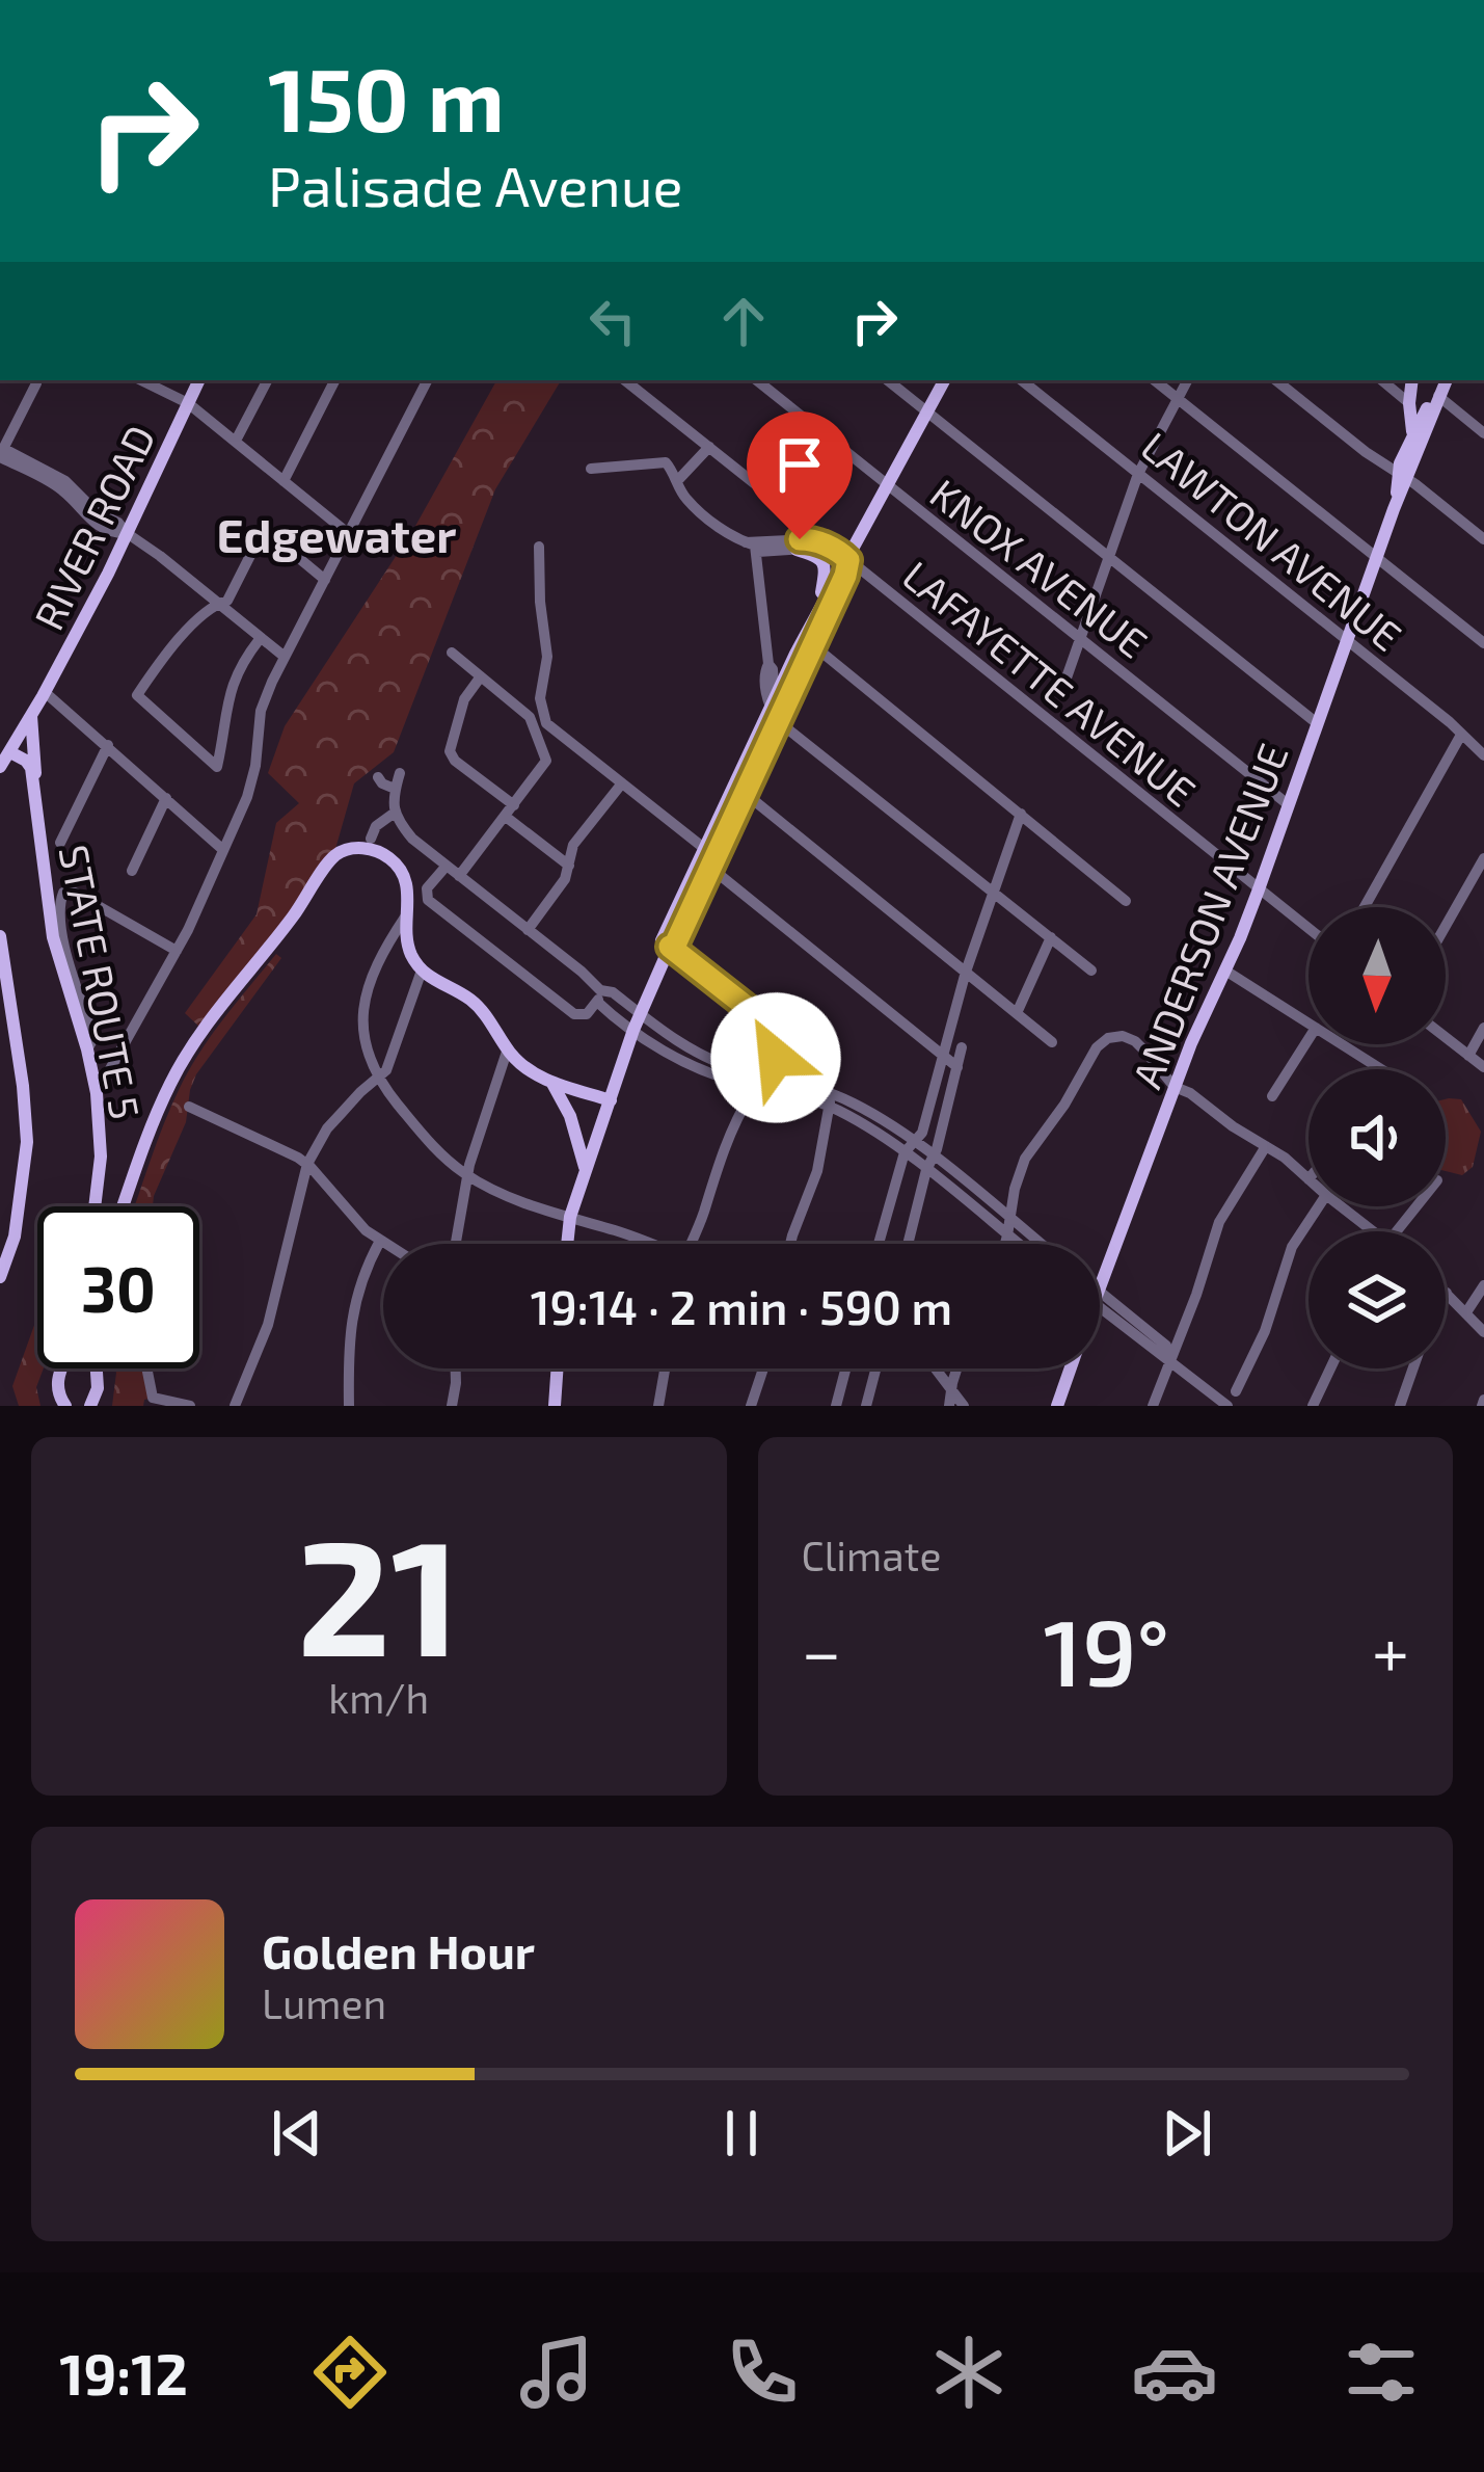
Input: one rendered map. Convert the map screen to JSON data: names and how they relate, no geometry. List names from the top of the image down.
{
  "streets": {
    "main road": ["RIVER ROAD", "ANDERSON AVENUE", "STATE ROUTE 5"],
    "street": ["LAWTON AVENUE", "KNOX AVENUE", "LAFAYETTE AVENUE"]
  },
  "crossings": [
    ["RIVER ROAD", "STATE ROUTE 5"],
    ["LAWTON AVENUE", "ANDERSON AVENUE"],
    ["KNOX AVENUE", "ANDERSON AVENUE"],
    ["LAFAYETTE AVENUE", "ANDERSON AVENUE"]
  ],
  "districts": ["Edgewater"],
  "north": "bottom",
  "page": {
    "turn": ["150 m", "Palisade Avenue"],
    "limit": "30",
    "trip": "19:14 · 2 min · 590 m",
    "tile": [
      ["21", "km/h"],
      "Climate"
    ],
    "heat": ["−", "19°", "+"],
    "song": ["Golden Hour", "Lumen"],
    "tabs": "19:12"
  }
}
